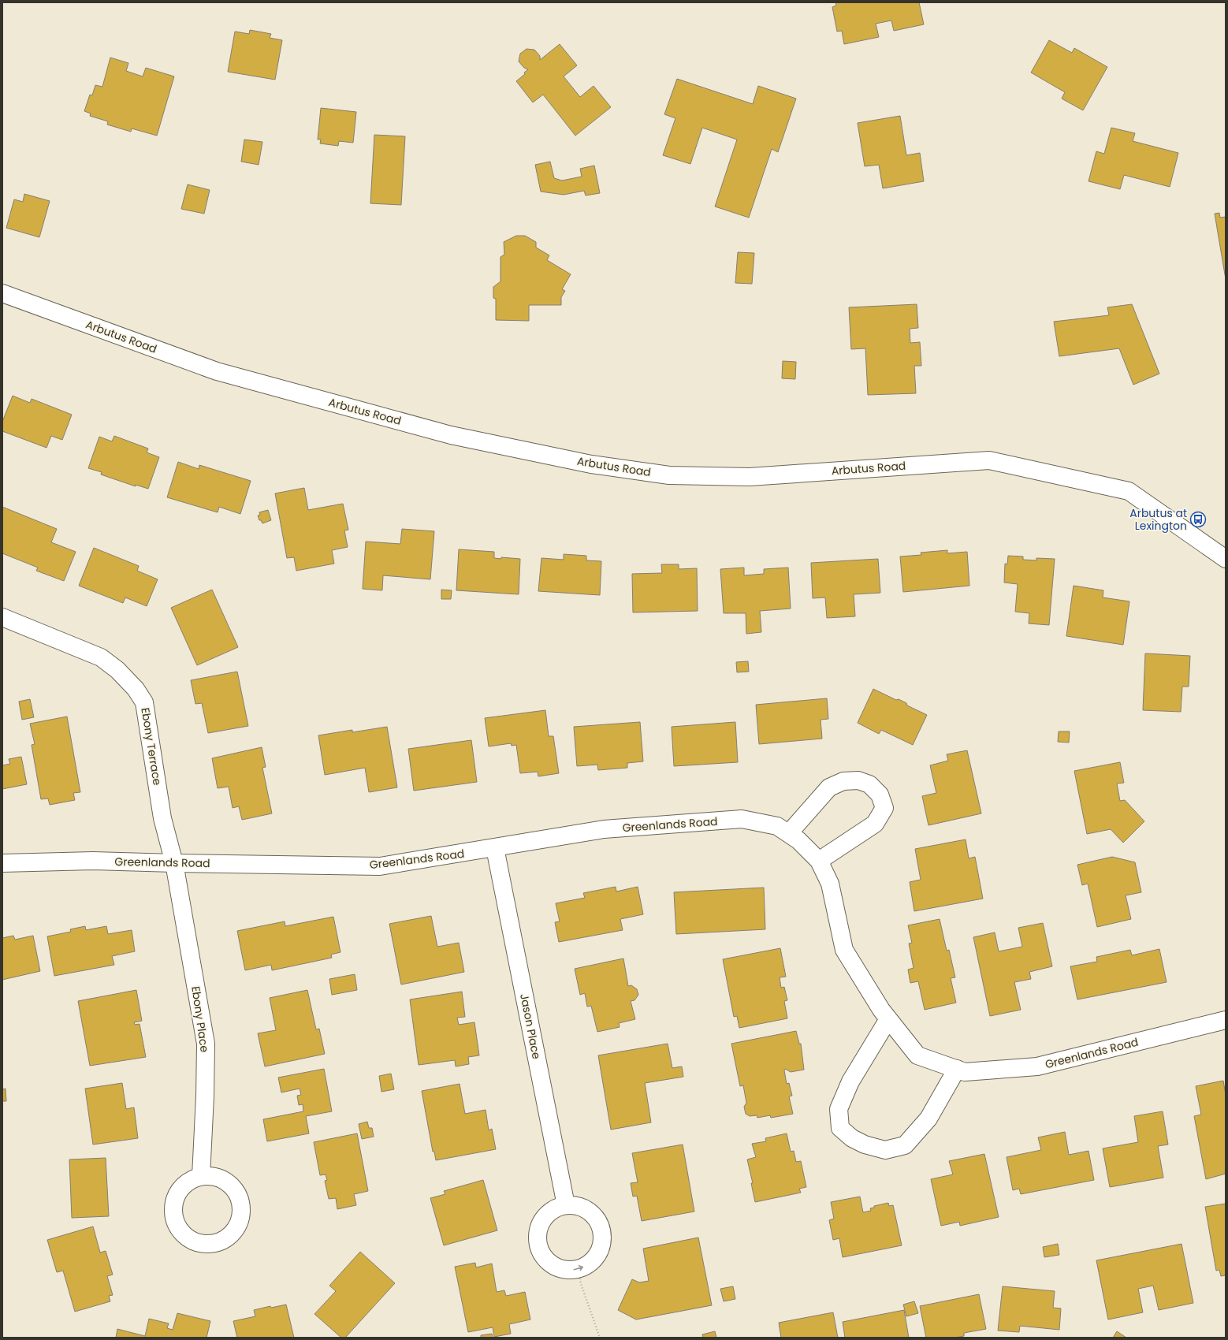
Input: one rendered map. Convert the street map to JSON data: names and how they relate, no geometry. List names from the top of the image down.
{
  "streets": {
    "street": [
      "Arbutus Road",
      "Ebony Terrace",
      "Greenlands Road",
      "Ebony Place",
      "Jason Place"
    ]
  },
  "crossings": [
    ["Ebony Terrace", "Greenlands Road"],
    ["Ebony Terrace", "Ebony Place"],
    ["Greenlands Road", "Ebony Place"],
    ["Greenlands Road", "Jason Place"]
  ],
  "places": {
    "bus stop": ["Arbutus at Lexington"]
  }
}
